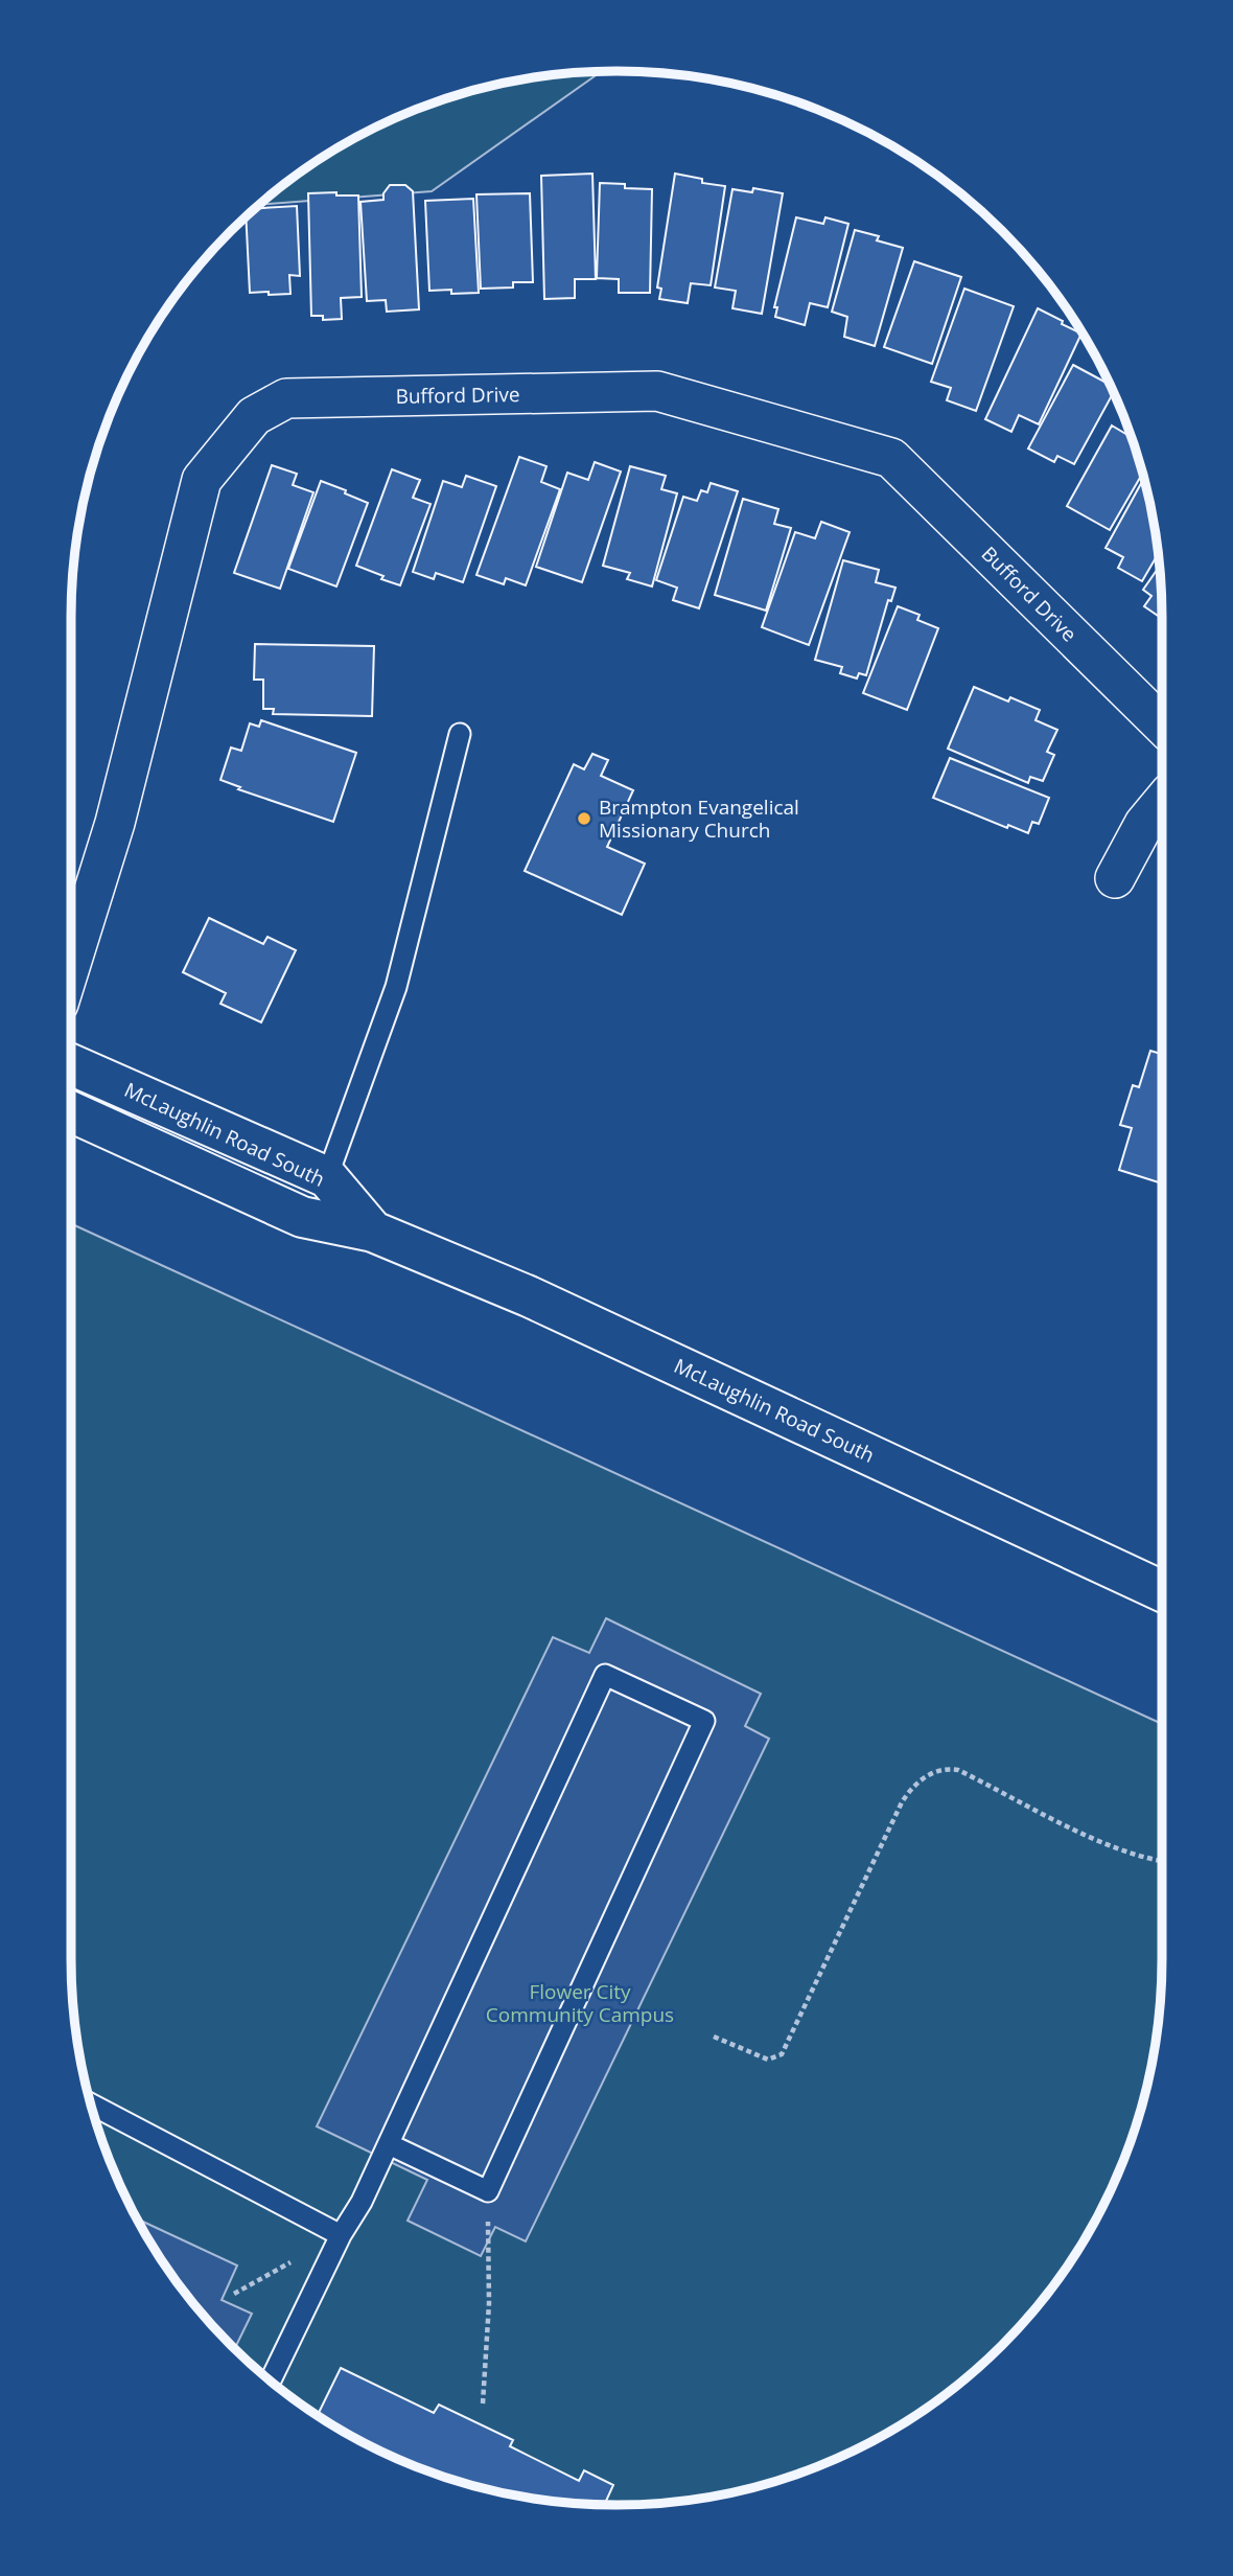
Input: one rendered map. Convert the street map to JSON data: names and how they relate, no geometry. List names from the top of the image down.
{
  "streets": {
    "main road": ["McLaughlin Road South"],
    "street": ["Bufford Drive"]
  },
  "parks": ["Flower City Community Campus"],
  "places": ["Brampton Evangelical Missionary Church"]
}
